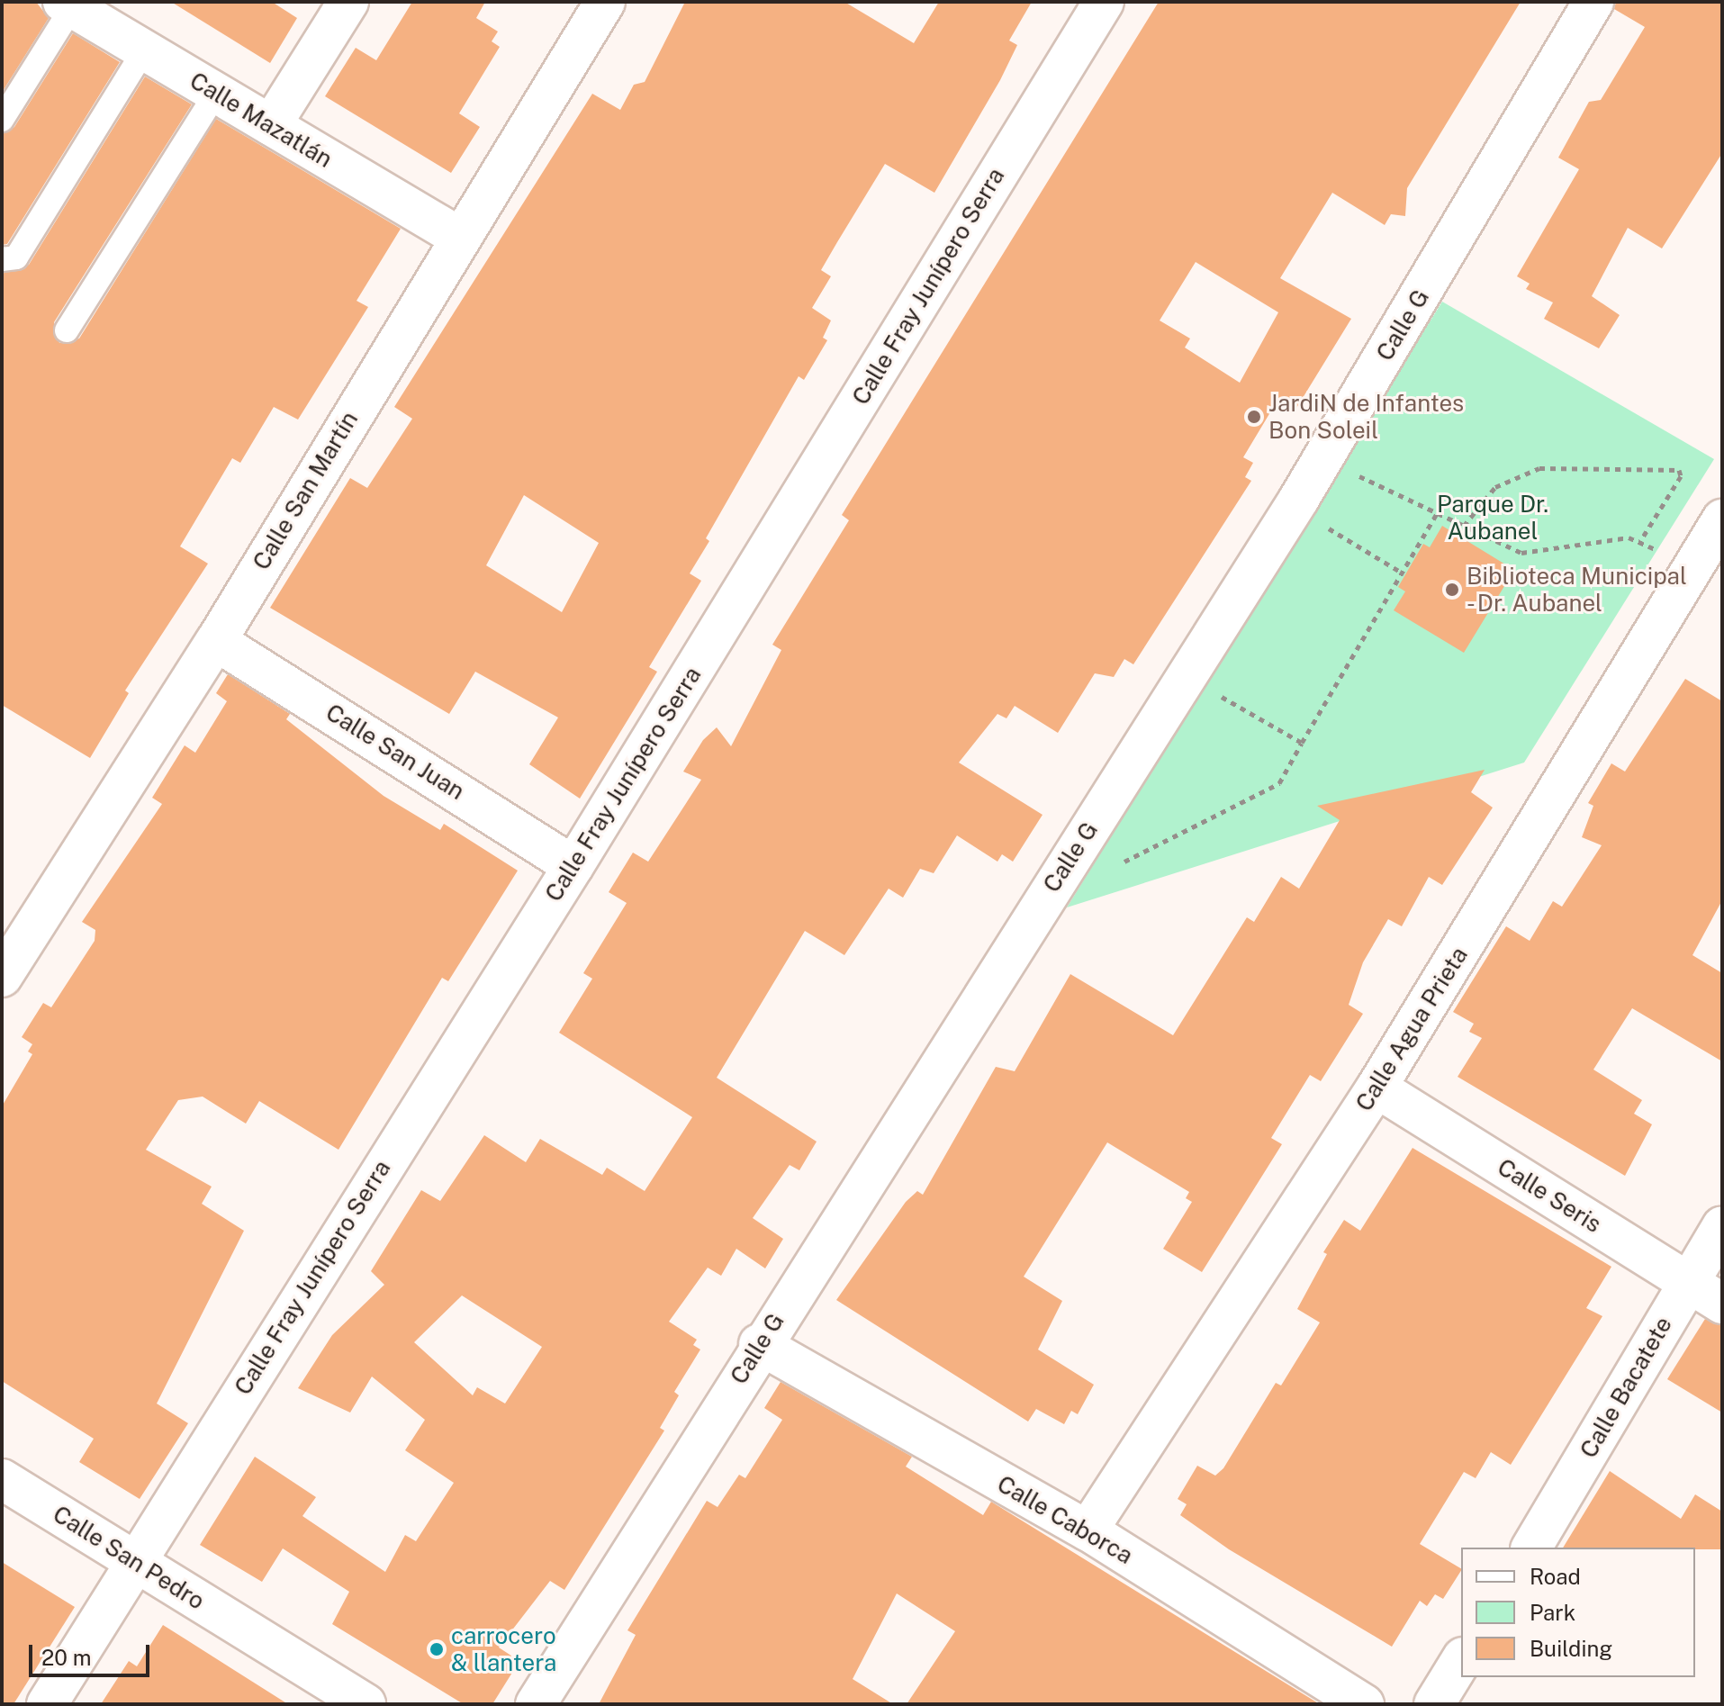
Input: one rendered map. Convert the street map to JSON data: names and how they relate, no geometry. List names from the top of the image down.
{
  "streets": {
    "street": [
      "Calle Mazatlán",
      "Calle Fray Junípero Serra",
      "Calle G",
      "Calle San Martín",
      "Calle San Juan",
      "Calle Agua Prieta",
      "Calle Seris",
      "Calle Bacatete",
      "Calle Caborca",
      "Calle San Pedro"
    ]
  },
  "crossings": [
    ["Calle Mazatlán", "Calle San Martín"],
    ["Calle Fray Junípero Serra", "Calle San Juan"],
    ["Calle Fray Junípero Serra", "Calle San Pedro"],
    ["Calle G", "Calle Caborca"],
    ["Calle San Martín", "Calle San Juan"],
    ["Calle Agua Prieta", "Calle Seris"],
    ["Calle Agua Prieta", "Calle Caborca"],
    ["Calle Seris", "Calle Bacatete"]
  ],
  "parks": ["Parque Dr. Aubanel"],
  "places": ["JardiN de Infantes Bon Soleil", "Biblioteca Municipal - Dr. Aubanel", "carrocero & llantera"],
  "legend": ["Road", "Park", "Building"],
  "scale_bar": "20 m"
}
